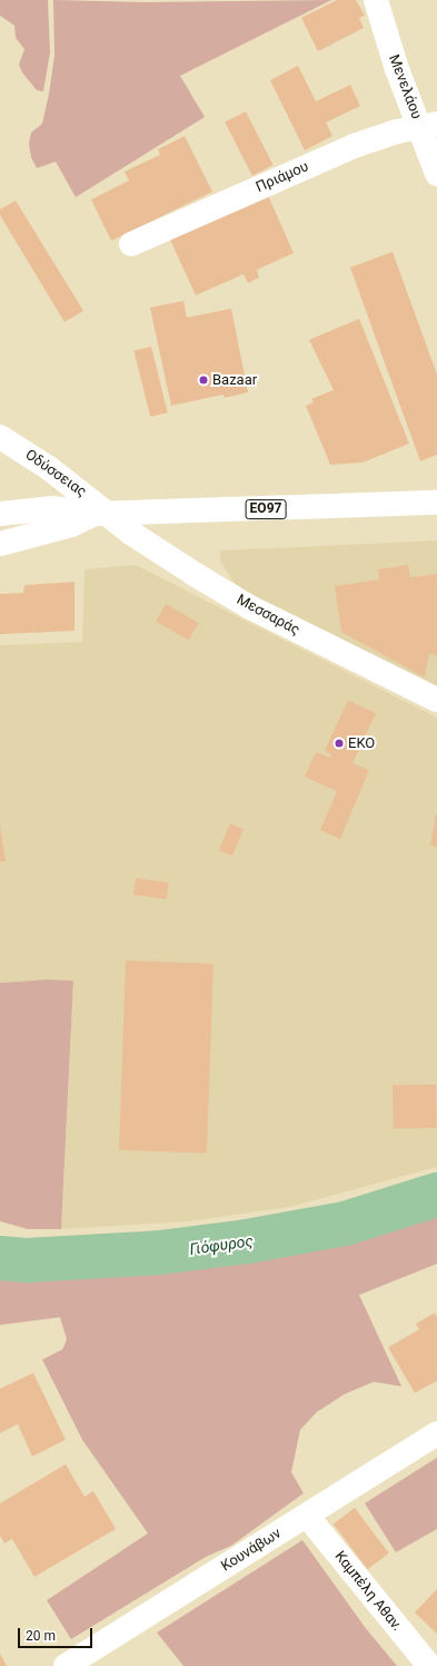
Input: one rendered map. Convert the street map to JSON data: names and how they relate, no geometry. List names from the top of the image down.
{
  "streets": {
    "street": [
      "Μενελάου",
      "Πριάμου",
      "Οδύσσειας",
      "ΕΟ97",
      "Μεσσαράς",
      "Κουνάβων",
      "Καμπέλη Αθαν."
    ]
  },
  "crossings": [
    ["Μενελάου", "Πριάμου"],
    ["Οδύσσειας", "ΕΟ97"],
    ["Οδύσσειας", "Μεσσαράς"],
    ["ΕΟ97", "Μεσσαράς"],
    ["Κουνάβων", "Καμπέλη Αθαν."]
  ],
  "water": ["Γιόφυρος"],
  "places": ["Bazaar", "ΕΚΟ"],
  "scale_bar": "20 m"
}
